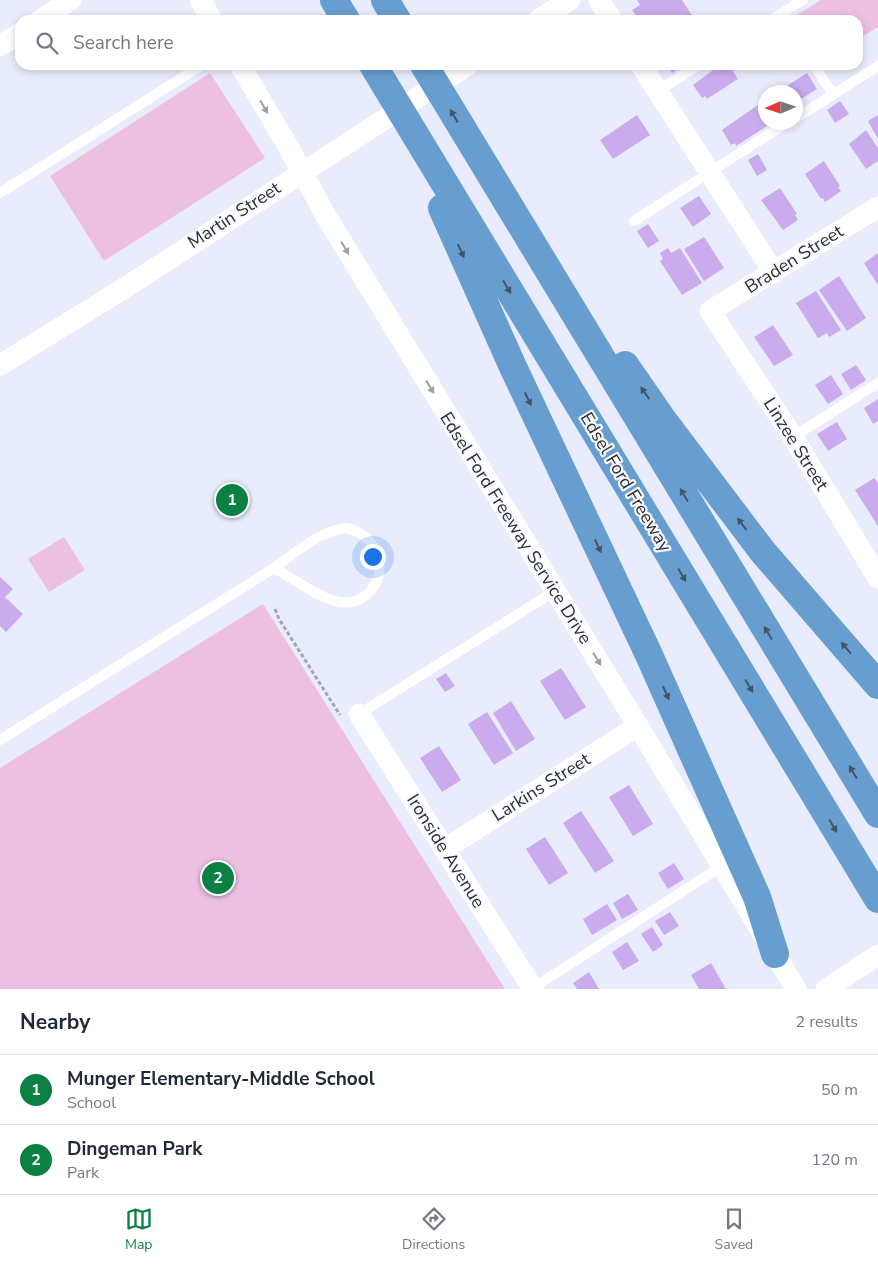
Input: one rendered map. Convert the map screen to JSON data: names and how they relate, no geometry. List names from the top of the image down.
{
  "streets": {
    "highway": ["Edsel Ford Freeway"],
    "street": [
      "Martin Street",
      "Braden Street",
      "Linzee Street",
      "Edsel Ford Freeway Service Drive",
      "Larkins Street",
      "Ironside Avenue"
    ]
  },
  "crossings": [
    ["Martin Street", "Edsel Ford Freeway Service Drive"],
    ["Braden Street", "Linzee Street"],
    ["Edsel Ford Freeway Service Drive", "Larkins Street"],
    ["Larkins Street", "Ironside Avenue"]
  ],
  "one_way": ["Edsel Ford Freeway Service Drive"],
  "north": "left",
  "page": {
    "search": "Search here",
    "pins": ["1", "2"],
    "heading": ["Nearby", "2 results"],
    "list": [
      {
        "mark": "1",
        "name": "Munger Elementary-Middle School",
        "note": "School",
        "value": "50 m"
      },
      {
        "mark": "2",
        "name": "Dingeman Park",
        "note": "Park",
        "value": "120 m"
      }
    ],
    "nav": ["Map", "Directions", "Saved"]
  }
}
